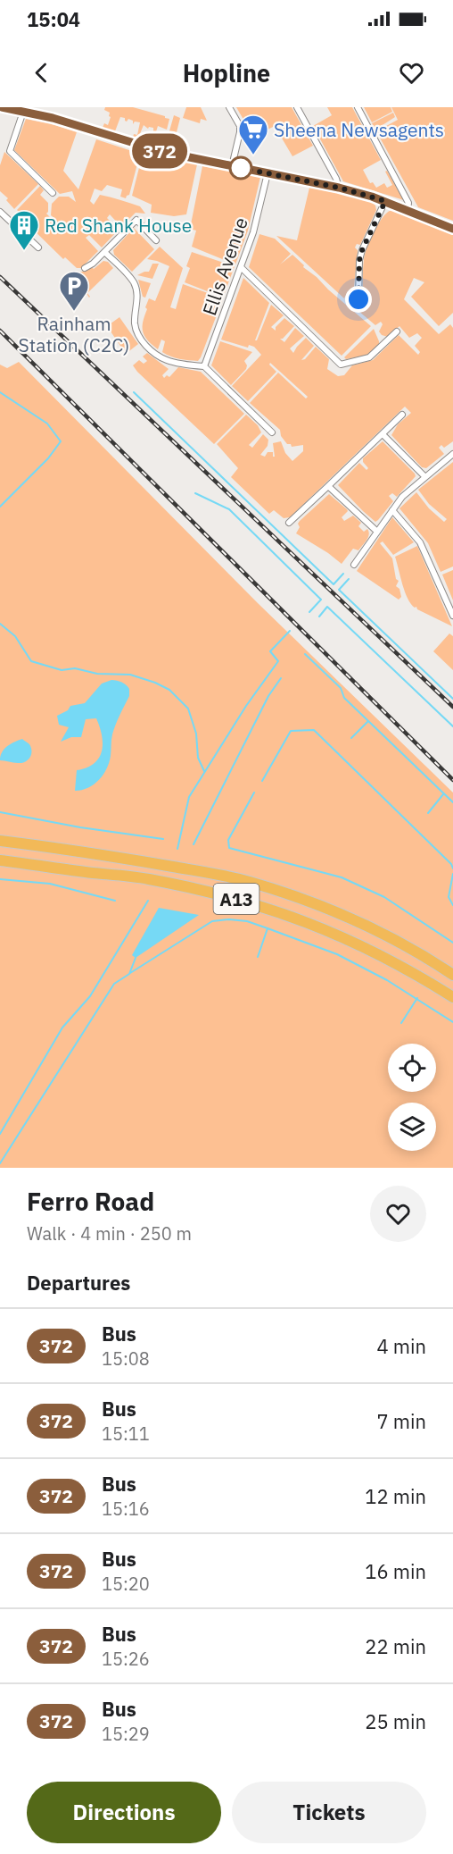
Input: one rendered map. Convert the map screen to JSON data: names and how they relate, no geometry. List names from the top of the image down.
{
  "streets": {
    "highway": ["A13"],
    "street": ["Ellis Avenue"]
  },
  "places": {
    "supermarket": ["Sheena Newsagents"],
    "building": ["Red Shank House"],
    "parking": ["Rainham Station (C2C)"]
  },
  "lines": ["bus line 372"],
  "page": {
    "status": "15:04",
    "header": "Hopline",
    "on_map": "372",
    "heading": [
      ["Ferro Road", "Walk · 4 min · 250 m"],
      "Departures"
    ],
    "list": [
      {
        "mark": "372",
        "name": "Bus",
        "note": "15:08",
        "value": "4 min"
      },
      {
        "mark": "372",
        "name": "Bus",
        "note": "15:11",
        "value": "7 min"
      },
      {
        "mark": "372",
        "name": "Bus",
        "note": "15:16",
        "value": "12 min"
      },
      {
        "mark": "372",
        "name": "Bus",
        "note": "15:20",
        "value": "16 min"
      },
      {
        "mark": "372",
        "name": "Bus",
        "note": "15:26",
        "value": "22 min"
      },
      {
        "mark": "372",
        "name": "Bus",
        "note": "15:29",
        "value": "25 min"
      }
    ],
    "buttons": ["Directions", "Tickets"]
  }
}
